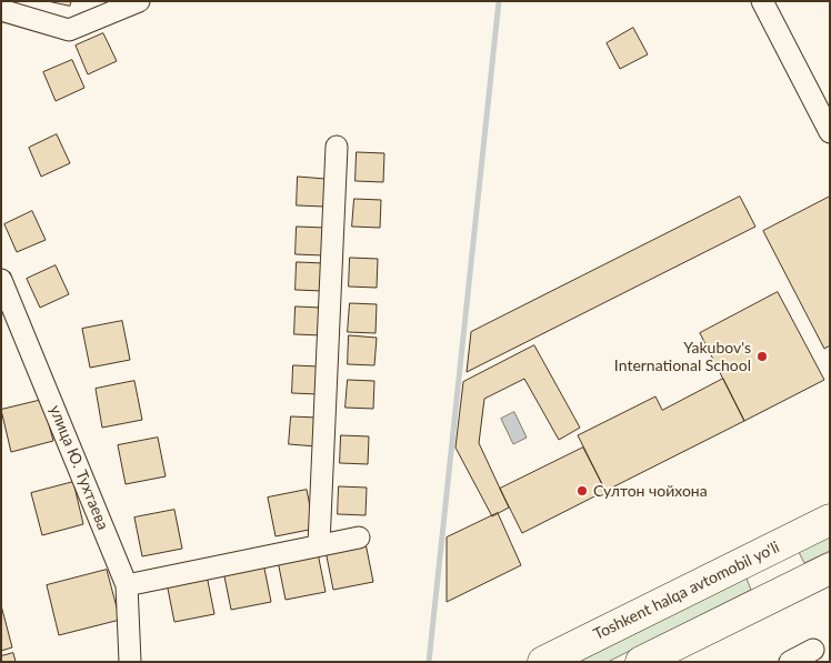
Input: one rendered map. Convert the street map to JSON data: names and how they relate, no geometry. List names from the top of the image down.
{
  "streets": {
    "highway": ["Toshkent halqa avtomobil yo'li"],
    "street": ["улица Ю. Тухтаева"]
  },
  "places": ["Yakubov's International School", "Султон чойхона"]
}
